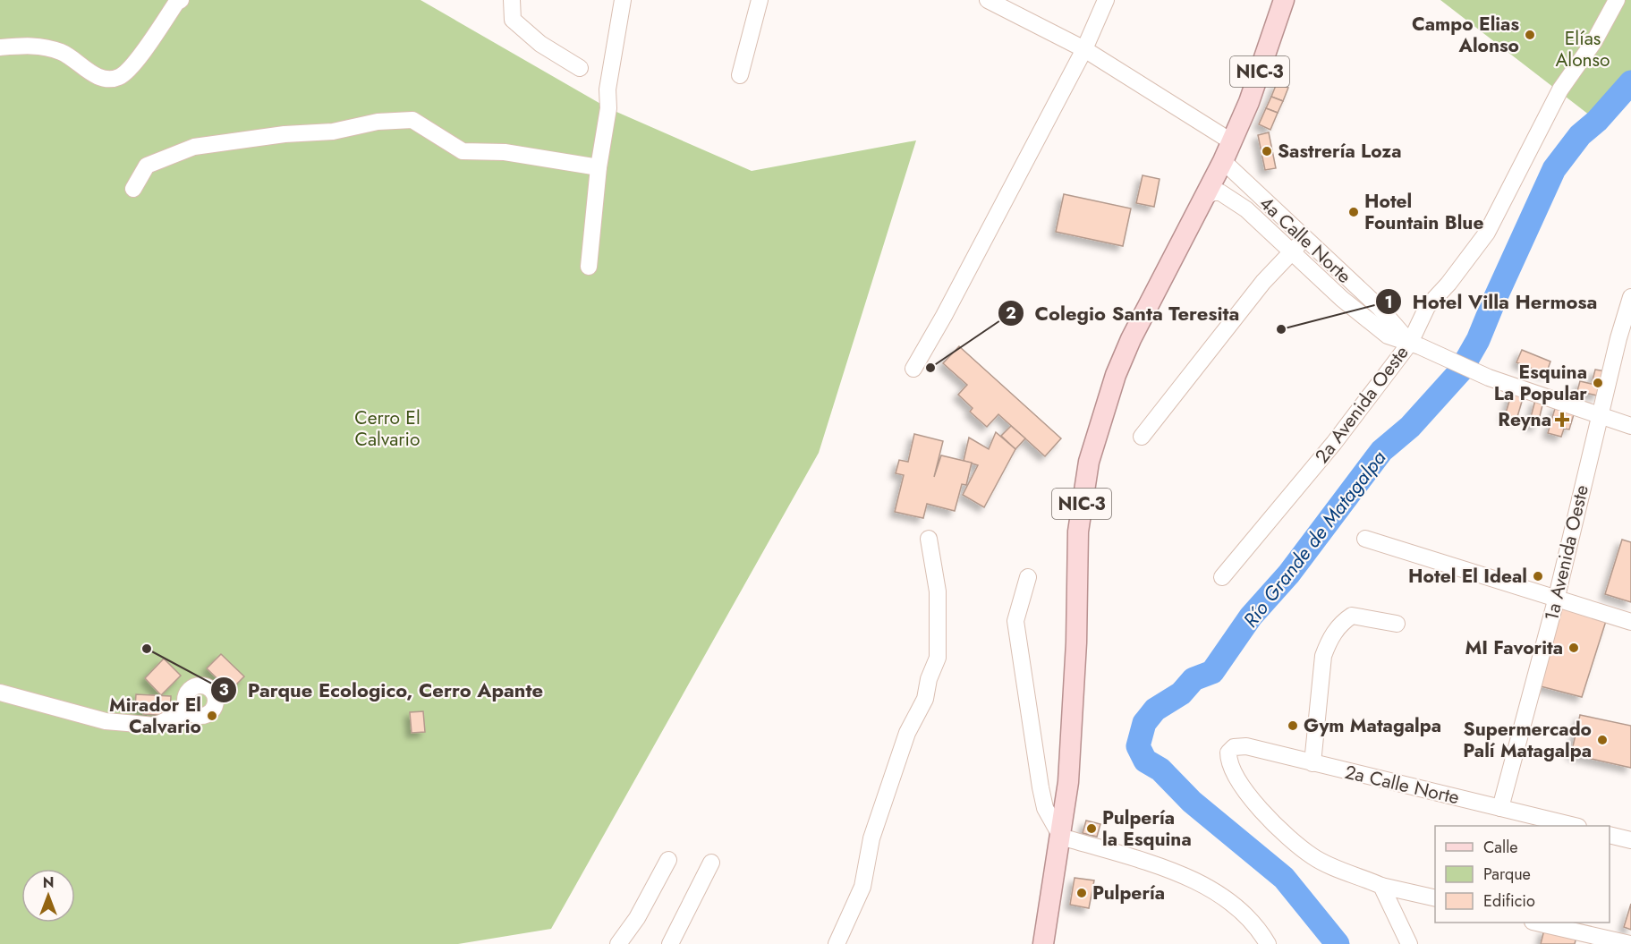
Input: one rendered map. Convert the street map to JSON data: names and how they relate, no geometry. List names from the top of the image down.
{
  "streets": {
    "main road": ["NIC-3"],
    "street": [
      "4a Calle Norte",
      "2a Avenida Oeste",
      "1a Avenida Oeste",
      "2a Calle Norte"
    ]
  },
  "crossings": [
    ["NIC-3", "4a Calle Norte"],
    ["4a Calle Norte", "2a Avenida Oeste"],
    ["4a Calle Norte", "1a Avenida Oeste"],
    ["1a Avenida Oeste", "2a Calle Norte"]
  ],
  "water": ["Río Grande de Matagalpa"],
  "parks": ["Elías Alonso", "Cerro El Calvario"],
  "places": {
    "other": [
      "Campo Elias Alonso",
      "Sastrería Loza",
      "Hotel Fountain Blue",
      "Hotel Villa Hermosa",
      "Colegio Santa Teresita",
      "Esquina La Popular",
      "Hotel El Ideal",
      "MI Favorita",
      "Parque Ecologico, Cerro Apante",
      "Mirador El Calvario",
      "Gym Matagalpa",
      "Supermercado Palí Matagalpa",
      "Pulpería la Esquina",
      "Pulpería"
    ],
    "health": ["Reyna"]
  },
  "legend": ["Calle", "Parque", "Edificio"],
  "north": "top"
}
